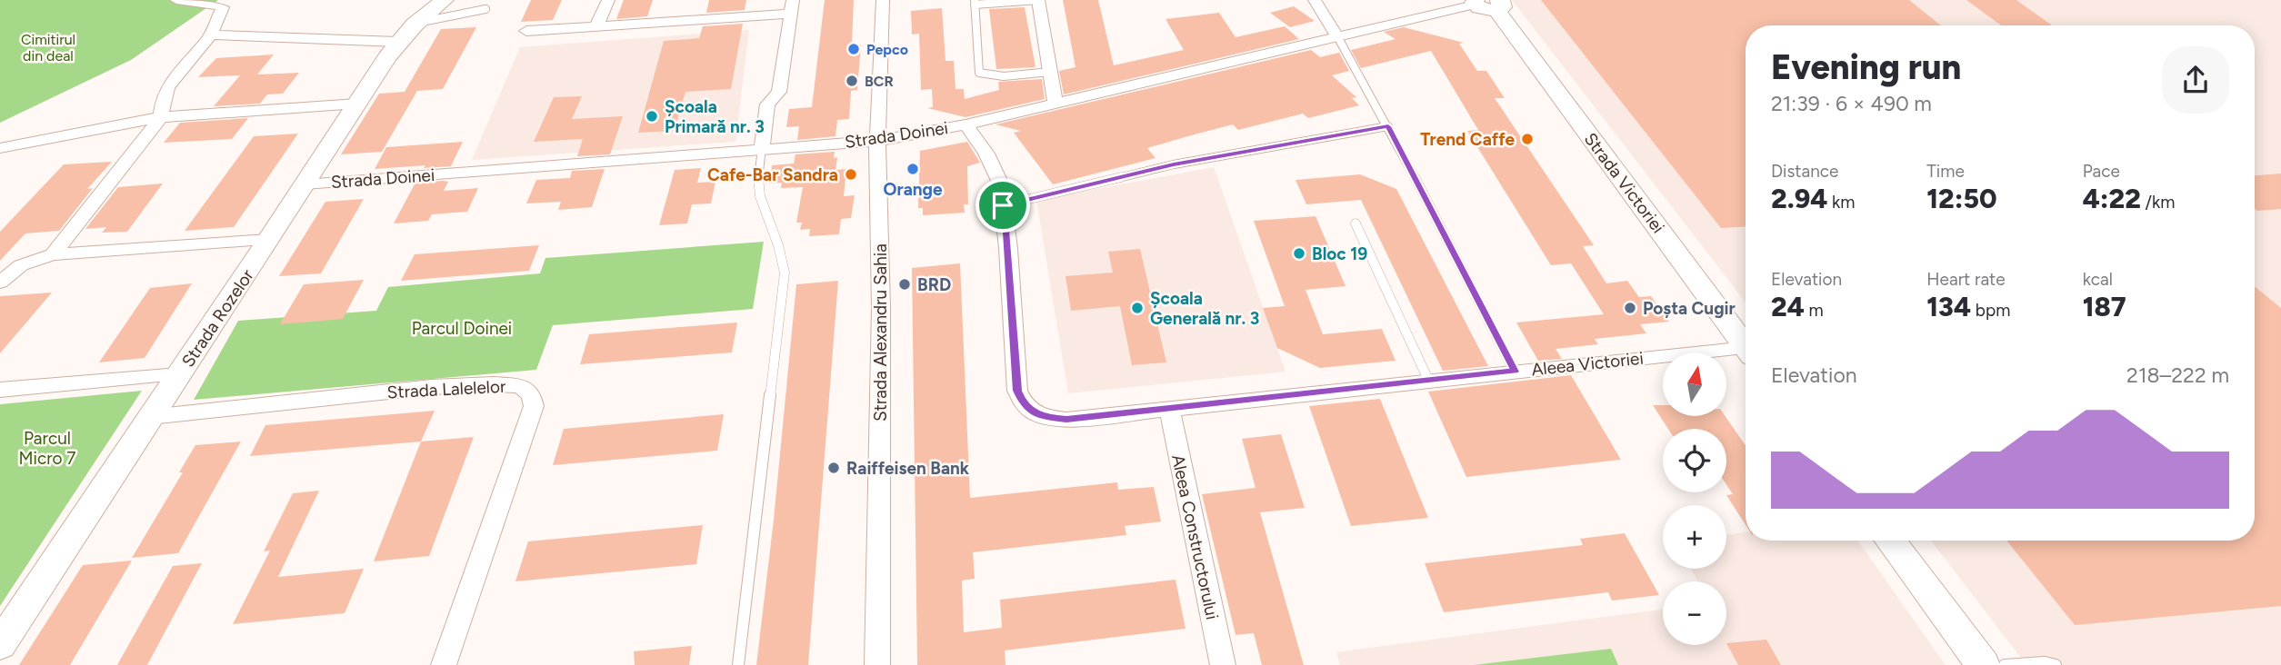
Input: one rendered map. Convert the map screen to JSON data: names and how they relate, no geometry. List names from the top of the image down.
{
  "streets": {
    "street": [
      "Strada Doinei",
      "Strada Victoriei",
      "Strada Rozelor",
      "Strada Alexandru Sahia",
      "Aleea Victoriei",
      "Strada Lalelelor",
      "Aleea Constructorului"
    ]
  },
  "crossings": [
    ["Strada Doinei", "Strada Victoriei"],
    ["Strada Doinei", "Strada Rozelor"],
    ["Strada Doinei", "Strada Alexandru Sahia"],
    ["Strada Doinei", "Aleea Victoriei"],
    ["Strada Rozelor", "Strada Lalelelor"],
    ["Aleea Victoriei", "Aleea Constructorului"]
  ],
  "parks": ["Cimitirul din deal", "Parcul Doinei", "Parcul Micro 7"],
  "places": [
    "Pepco",
    "BCR",
    "Școala Primară nr. 3",
    "Trend Caffe",
    "Orange",
    "Cafe-Bar Sandra",
    "Bloc 19",
    "BRD",
    "Școala Generală nr. 3",
    "Poșta Cugir",
    "Raiffeisen Bank"
  ],
  "north": "top",
  "page": {
    "heading": ["Evening run", "21:39 · 6 × 490 m"],
    "stats": [
      ["Distance", "2.94 km"],
      ["Time", "12:50"],
      ["Pace", "4:22 /km"],
      ["Elevation", "24 m"],
      ["Heart rate", "134 bpm"],
      ["kcal", "187"]
    ],
    "chart": ["Elevation", "218–222 m"],
    "map_buttons": ["+", "−"]
  }
}
